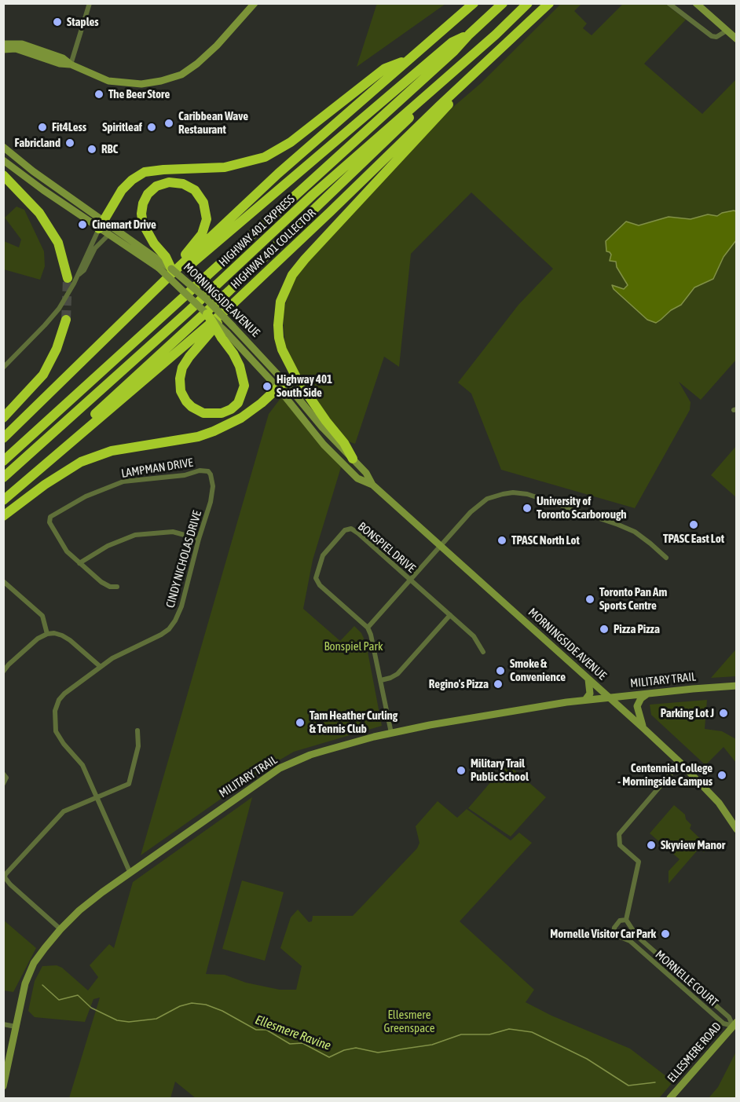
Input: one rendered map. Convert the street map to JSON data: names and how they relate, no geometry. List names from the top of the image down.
{
  "streets": {
    "highway": ["HIGHWAY 401 EXPRESS", "HIGHWAY 401 COLLECTOR"],
    "main road": ["MORNINGSIDE AVENUE", "MILITARY TRAIL", "ELLESMERE ROAD"],
    "street": [
      "LAMPMAN DRIVE",
      "BONSPIEL DRIVE",
      "CINDY NICHOLAS DRIVE",
      "MORNELLE COURT"
    ]
  },
  "crossings": [
    ["MORNINGSIDE AVENUE", "MILITARY TRAIL"],
    ["MORNINGSIDE AVENUE", "MORNELLE COURT"],
    ["LAMPMAN DRIVE", "CINDY NICHOLAS DRIVE"],
    ["MORNELLE COURT", "ELLESMERE ROAD"]
  ],
  "water": ["Ellesmere Ravine"],
  "parks": ["Bonspiel Park", "Ellesmere Greenspace"],
  "places": [
    "Staples",
    "The Beer Store",
    "Caribbean Wave Restaurant",
    "Fit4Less",
    "Spiritleaf",
    "Fabricland",
    "RBC",
    "Cinemart Drive",
    "Highway 401 South Side",
    "University of Toronto Scarborough",
    "TPASC East Lot",
    "TPASC North Lot",
    "Toronto Pan Am Sports Centre",
    "Pizza Pizza",
    "Smoke & Convenience",
    "Regino's Pizza",
    "Parking Lot J",
    "Tam Heather Curling & Tennis Club",
    "Military Trail Public School",
    "Centennial College - Morningside Campus",
    "Skyview Manor",
    "Mornelle Visitor Car Park"
  ]
}
